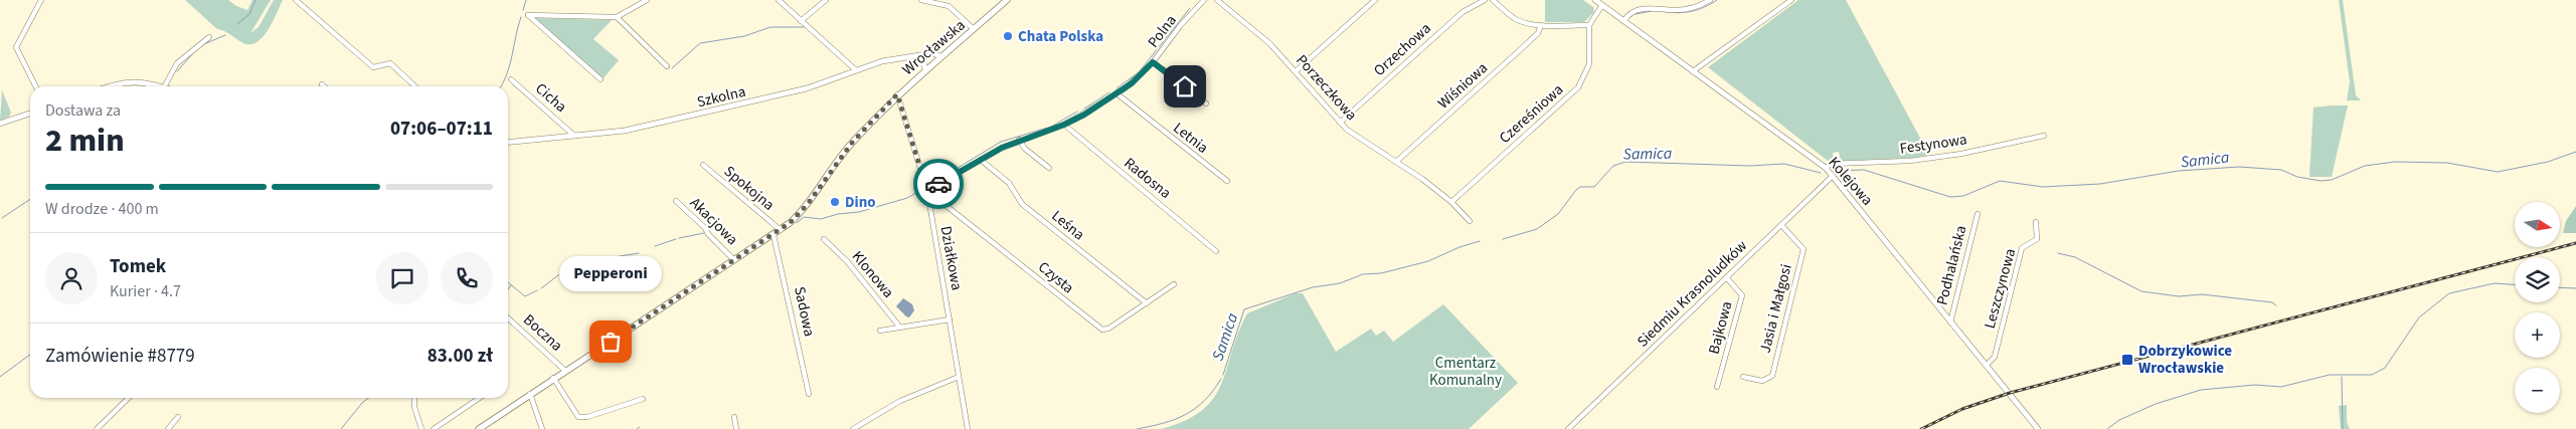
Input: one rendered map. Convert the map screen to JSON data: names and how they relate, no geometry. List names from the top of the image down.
{
  "streets": {
    "main road": ["Wrocławska"],
    "street": [
      "Polna",
      "Orzechowa",
      "Wiśniowa",
      "Porzeczkowa",
      "Szkolna",
      "Cicha",
      "Czereśniowa",
      "Letnia",
      "Festynowa",
      "Radosna",
      "Kolejowa",
      "Spokojna",
      "Akacjowa",
      "Leśna",
      "Działkowa",
      "Podhalańska",
      "Klonowa",
      "Czysta",
      "Leszczynowa",
      "Siedmiu Krasnoludków",
      "Jasia i Małgosi",
      "Sadowa",
      "Bajkowa",
      "Boczna"
    ]
  },
  "crossings": [
    ["Polna", "Letnia"],
    ["Polna", "Radosna"],
    ["Polna", "Leśna"],
    ["Polna", "Działkowa"],
    ["Polna", "Czysta"],
    ["Wrocławska", "Szkolna"],
    ["Wrocławska", "Spokojna"],
    ["Wrocławska", "Akacjowa"],
    ["Wrocławska", "Działkowa"],
    ["Wrocławska", "Sadowa"],
    ["Wrocławska", "Boczna"],
    ["Orzechowa", "Porzeczkowa"],
    ["Wiśniowa", "Porzeczkowa"],
    ["Porzeczkowa", "Czereśniowa"],
    ["Szkolna", "Cicha"],
    ["Festynowa", "Kolejowa"],
    ["Kolejowa", "Podhalańska"],
    ["Kolejowa", "Leszczynowa"],
    ["Kolejowa", "Siedmiu Krasnoludków"],
    ["Leśna", "Czysta"],
    ["Działkowa", "Czysta"],
    ["Siedmiu Krasnoludków", "Jasia i Małgosi"],
    ["Siedmiu Krasnoludków", "Bajkowa"]
  ],
  "water": ["Samica"],
  "parks": ["Cmentarz Komunalny"],
  "places": {
    "other": ["Chata Polska", "Dino", "Pepperoni"],
    "transit": ["Dobrzykowice Wrocławskie"]
  },
  "north": "right",
  "page": {
    "heading": ["2 min", "Dostawa za", "07:06–07:11"],
    "panel": [
      "Tomek",
      "Kurier · 4.7",
      "Zamówienie #8779",
      "83.00 zł"
    ],
    "bar": "W drodze · 400 m",
    "map_buttons": ["+", "−"],
    "bubble": "Pepperoni"
  }
}
